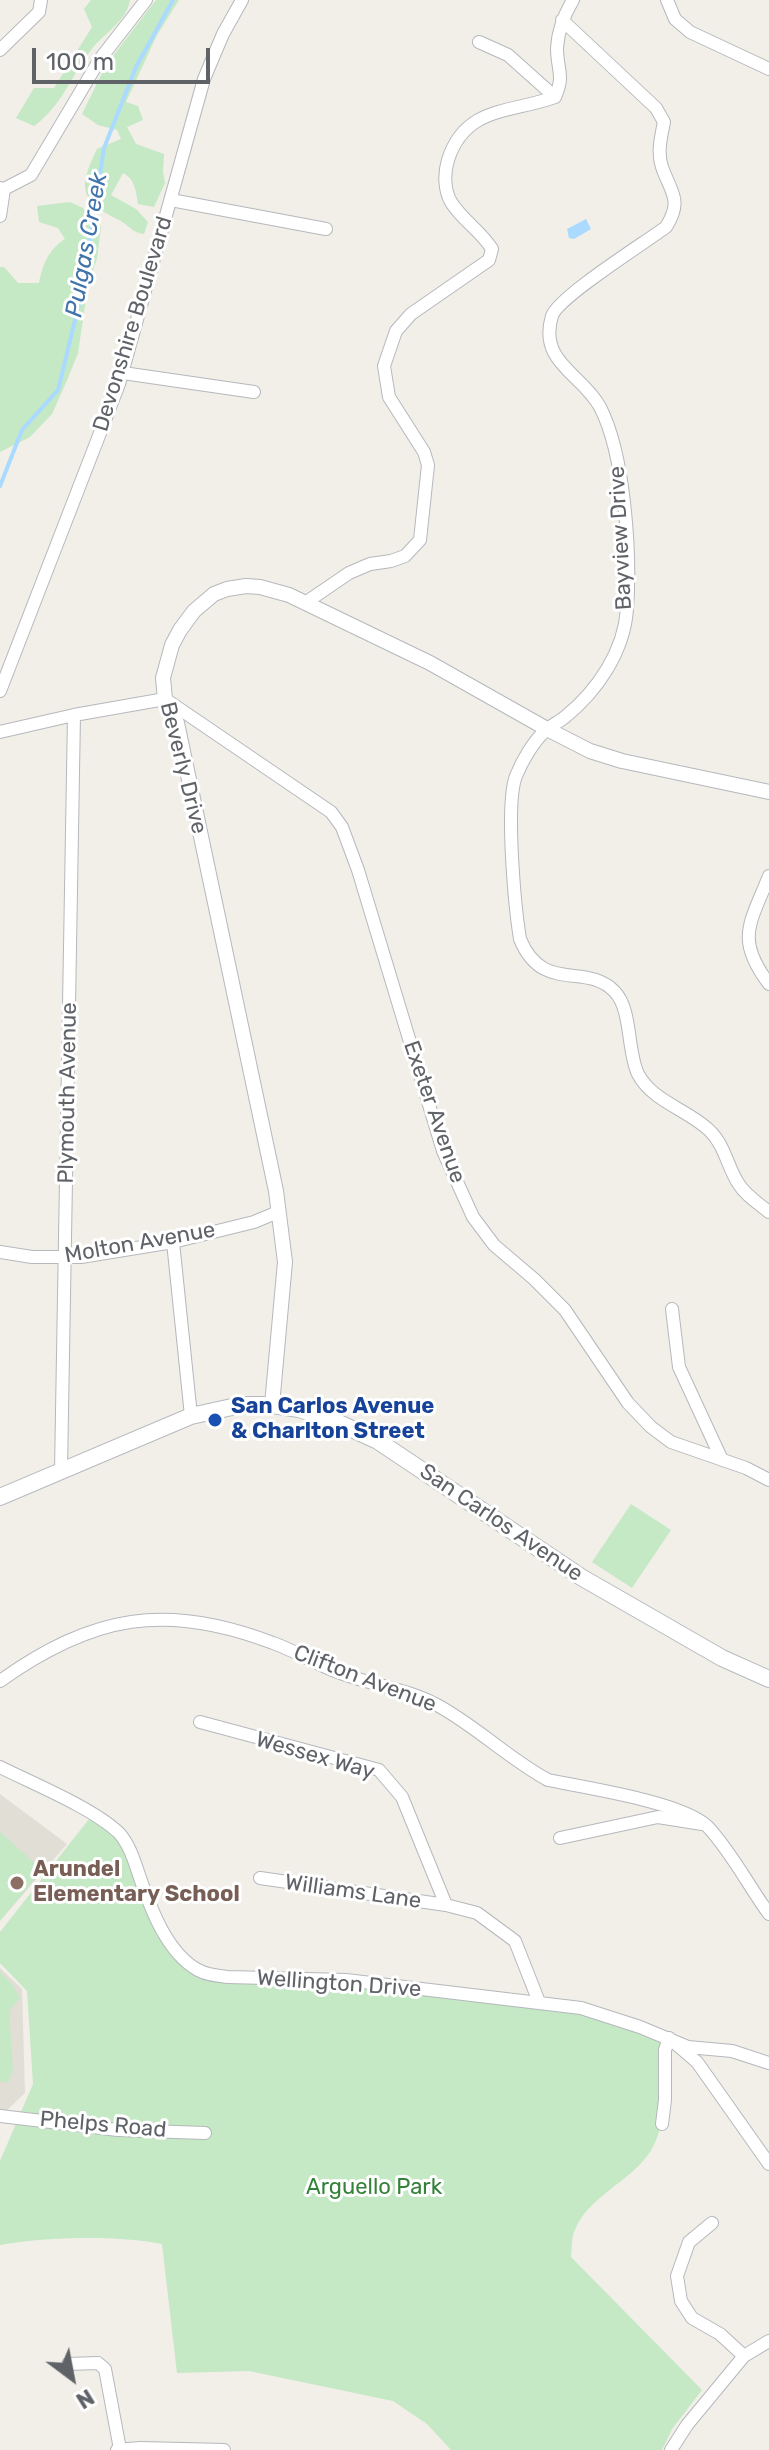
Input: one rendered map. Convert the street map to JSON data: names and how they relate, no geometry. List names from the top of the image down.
{
  "streets": {
    "main road": ["San Carlos Avenue"],
    "street": [
      "Devonshire Boulevard",
      "Bayview Drive",
      "Beverly Drive",
      "Plymouth Avenue",
      "Exeter Avenue",
      "Molton Avenue",
      "Clifton Avenue",
      "Wessex Way",
      "Williams Lane",
      "Wellington Drive",
      "Phelps Road"
    ]
  },
  "crossings": [
    ["Bayview Drive", "Beverly Drive"],
    ["Beverly Drive", "Exeter Avenue"],
    ["Beverly Drive", "Molton Avenue"],
    ["Beverly Drive", "San Carlos Avenue"],
    ["Plymouth Avenue", "Molton Avenue"],
    ["Plymouth Avenue", "San Carlos Avenue"],
    ["Wessex Way", "Williams Lane"]
  ],
  "water": ["Pulgas Creek"],
  "parks": ["Arguello Park"],
  "places": ["San Carlos Avenue & Charlton Street", "Arundel Elementary School"],
  "scale_bar": "100 m",
  "north": "bottom right"
}
